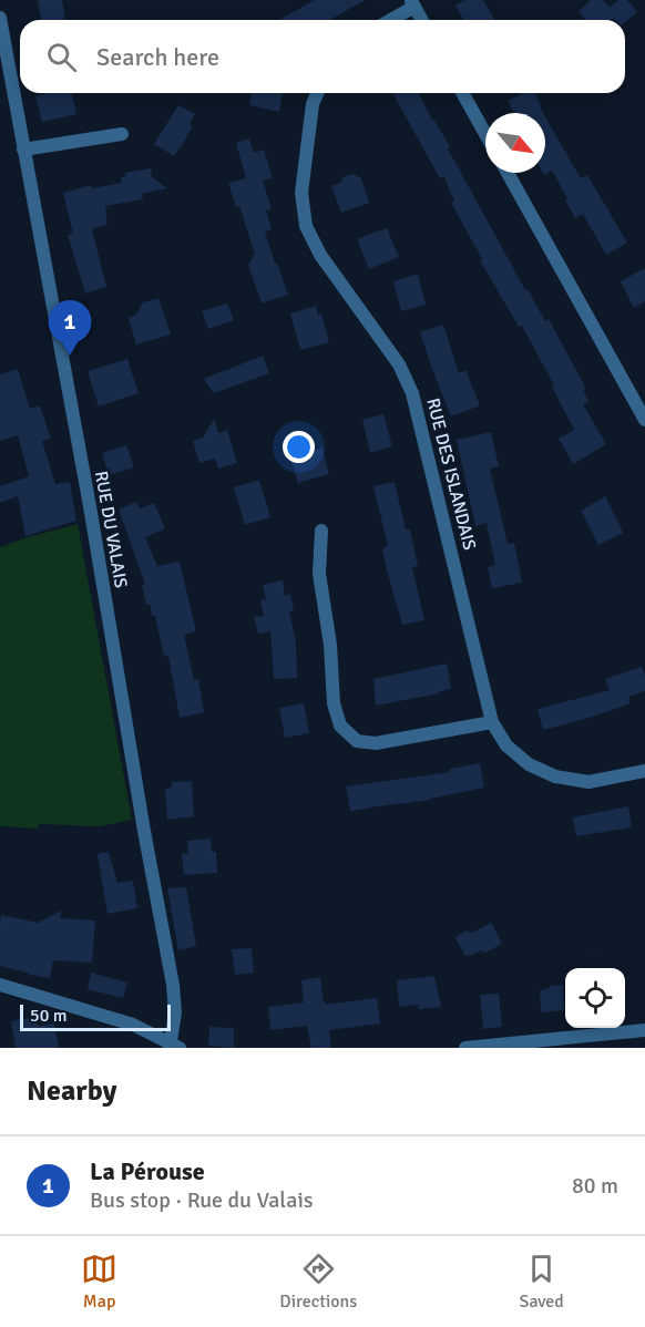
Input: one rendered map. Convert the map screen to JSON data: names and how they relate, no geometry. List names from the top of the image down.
{
  "streets": {
    "street": ["RUE DES ISLANDAIS", "RUE DU VALAIS"]
  },
  "scale_bar": "50 m",
  "north": "bottom right",
  "page": {
    "search": "Search here",
    "pins": "1",
    "scale": "50 m",
    "heading": "Nearby",
    "list": [
      {
        "mark": "1",
        "name": "La Pérouse",
        "note": "Bus stop · Rue du Valais",
        "value": "80 m"
      }
    ],
    "nav": ["Map", "Directions", "Saved"]
  }
}
